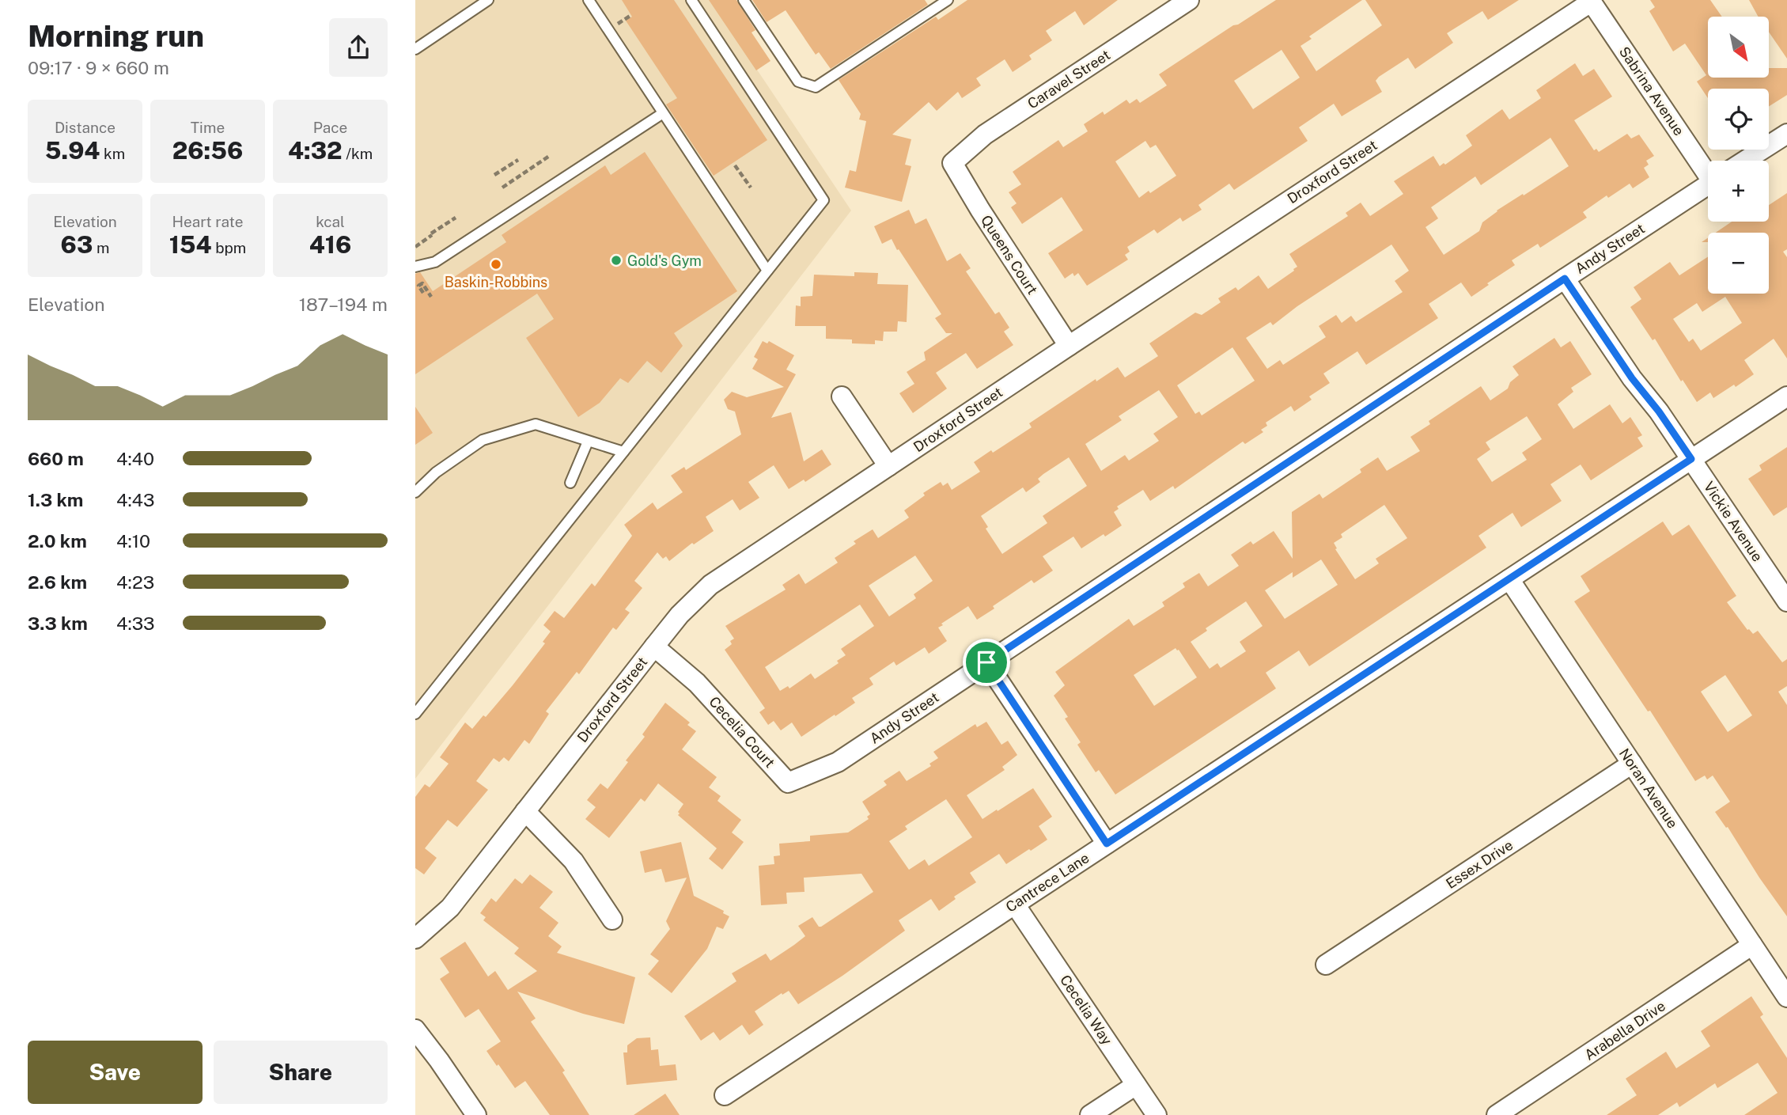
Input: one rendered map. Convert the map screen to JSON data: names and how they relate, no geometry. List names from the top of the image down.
{
  "streets": {
    "street": [
      "Caravel Street",
      "Sabrina Avenue",
      "Droxford Street",
      "Andy Street",
      "Queens Court",
      "Vickie Avenue",
      "Cecelia Court",
      "Noran Avenue",
      "Essex Drive",
      "Cantrece Lane",
      "Cecelia Way",
      "Arabella Drive"
    ]
  },
  "crossings": [
    ["Caravel Street", "Queens Court"],
    ["Sabrina Avenue", "Droxford Street"],
    ["Droxford Street", "Queens Court"],
    ["Droxford Street", "Cecelia Court"],
    ["Andy Street", "Vickie Avenue"],
    ["Andy Street", "Cecelia Court"],
    ["Vickie Avenue", "Cantrece Lane"],
    ["Noran Avenue", "Essex Drive"],
    ["Noran Avenue", "Cantrece Lane"],
    ["Noran Avenue", "Arabella Drive"],
    ["Cantrece Lane", "Cecelia Way"]
  ],
  "places": ["Gold's Gym", "Baskin-Robbins"],
  "north": "bottom right",
  "page": {
    "heading": ["Morning run", "09:17 · 9 × 660 m"],
    "map_buttons": ["+", "−"],
    "stats": [
      ["Distance", "5.94 km"],
      ["Time", "26:56"],
      ["Pace", "4:32 /km"],
      ["Elevation", "63 m"],
      ["Heart rate", "154 bpm"],
      ["kcal", "416"]
    ],
    "chart": ["Elevation", "187–194 m"],
    "list": [
      {
        "name": "660 m",
        "note": "4:40"
      },
      {
        "name": "1.3 km",
        "note": "4:43"
      },
      {
        "name": "2.0 km",
        "note": "4:10"
      },
      {
        "name": "2.6 km",
        "note": "4:23"
      },
      {
        "name": "3.3 km",
        "note": "4:33"
      }
    ],
    "buttons": ["Save", "Share"]
  }
}
